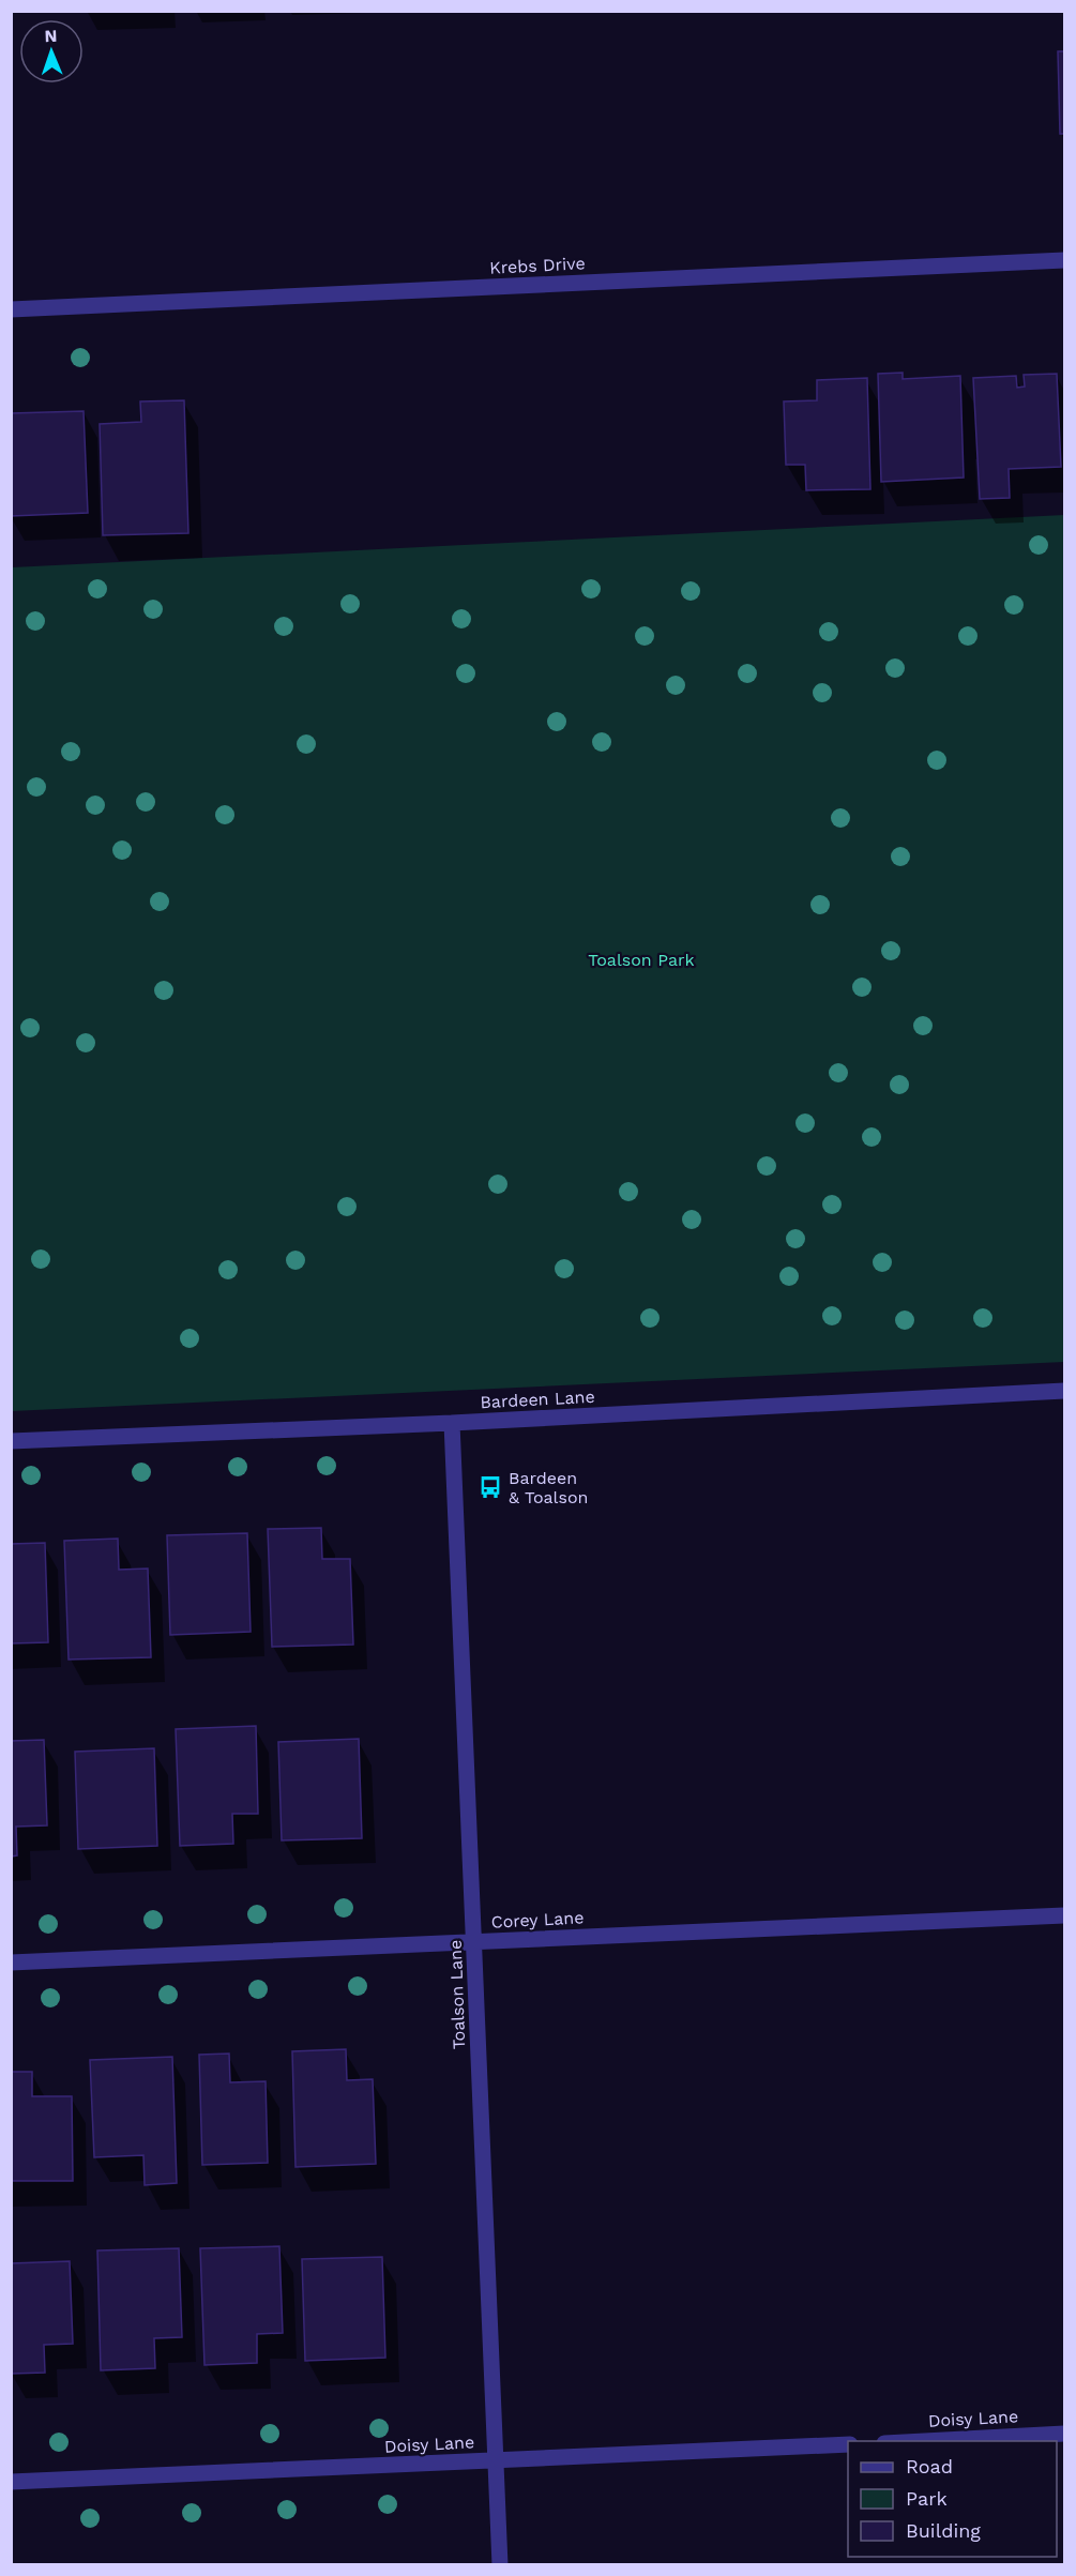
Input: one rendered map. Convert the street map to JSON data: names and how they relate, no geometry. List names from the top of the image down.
{
  "streets": {
    "street": [
      "Krebs Drive",
      "Bardeen Lane",
      "Corey Lane",
      "Toalson Lane",
      "Doisy Lane"
    ]
  },
  "crossings": [
    ["Bardeen Lane", "Toalson Lane"],
    ["Corey Lane", "Toalson Lane"],
    ["Toalson Lane", "Doisy Lane"]
  ],
  "parks": ["Toalson Park"],
  "places": {
    "bus stop": ["Bardeen & Toalson"]
  },
  "legend": ["Road", "Park", "Building"],
  "north": "top"
}
